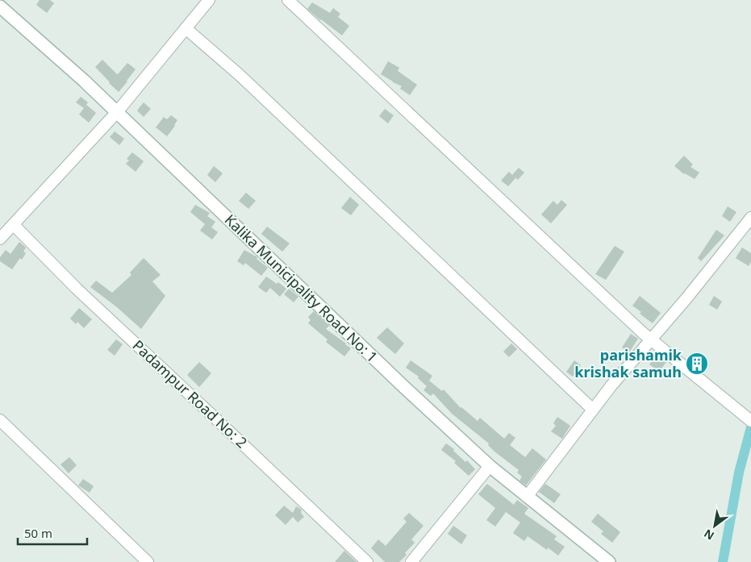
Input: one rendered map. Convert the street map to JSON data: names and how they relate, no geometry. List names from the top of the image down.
{
  "streets": {
    "street": ["Kalika Municipality Road No: 1", "Padampur Road No: 2"]
  },
  "places": {
    "building": ["parishamik krishak samuh"]
  },
  "scale_bar": "50 m",
  "north": "bottom left"
}
